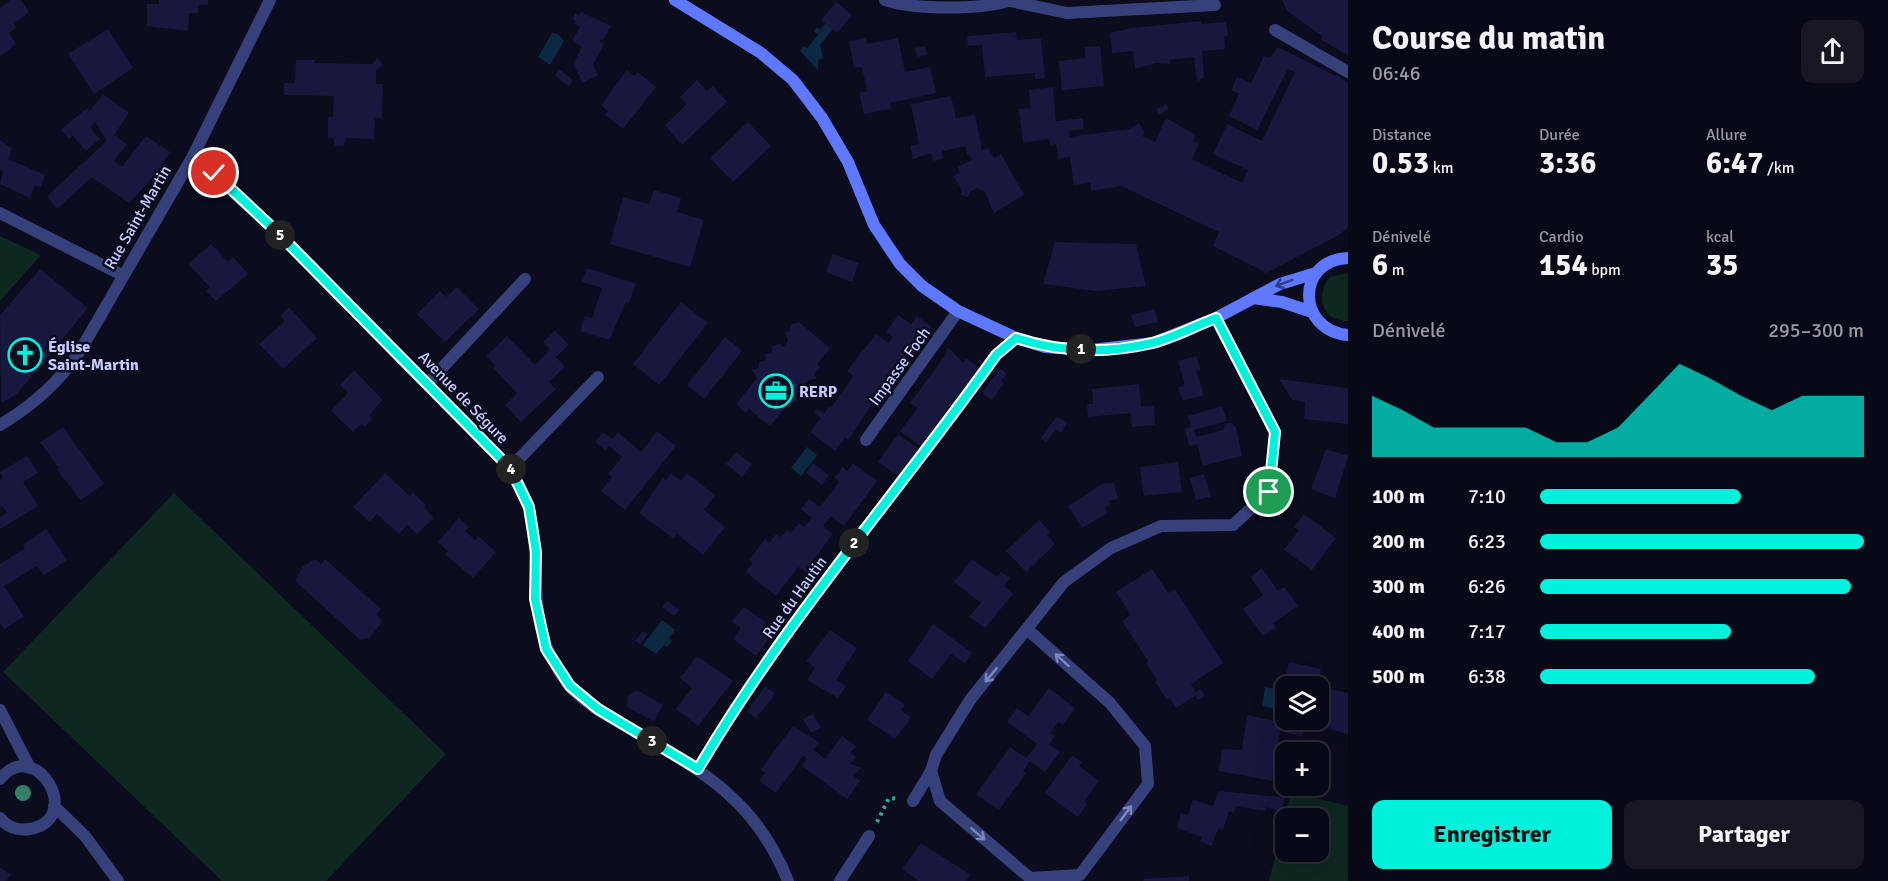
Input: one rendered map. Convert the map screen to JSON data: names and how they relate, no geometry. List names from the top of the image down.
{
  "streets": {
    "street": [
      "Rue Saint-Martin",
      "Impasse Foch",
      "Avenue de Ségure",
      "Rue du Hautin"
    ]
  },
  "crossings": [
    ["Rue Saint-Martin", "Avenue de Ségure"],
    ["Avenue de Ségure", "Rue du Hautin"]
  ],
  "places": {
    "church": ["Église Saint-Martin"],
    "office": ["RERP"]
  },
  "page": {
    "heading": ["Course du matin", "06:46"],
    "stats": [
      ["Distance", "0.53 km"],
      ["Durée", "3:36"],
      ["Allure", "6:47 /km"],
      ["Dénivelé", "6 m"],
      ["Cardio", "154 bpm"],
      ["kcal", "35"]
    ],
    "pins": [
      "5",
      "1",
      "4",
      "2",
      "3"
    ],
    "chart": ["Dénivelé", "295–300 m"],
    "list": [
      {
        "name": "100 m",
        "note": "7:10"
      },
      {
        "name": "200 m",
        "note": "6:23"
      },
      {
        "name": "300 m",
        "note": "6:26"
      },
      {
        "name": "400 m",
        "note": "7:17"
      },
      {
        "name": "500 m",
        "note": "6:38"
      }
    ],
    "map_buttons": ["+", "−"],
    "buttons": ["Enregistrer", "Partager"]
  }
}
